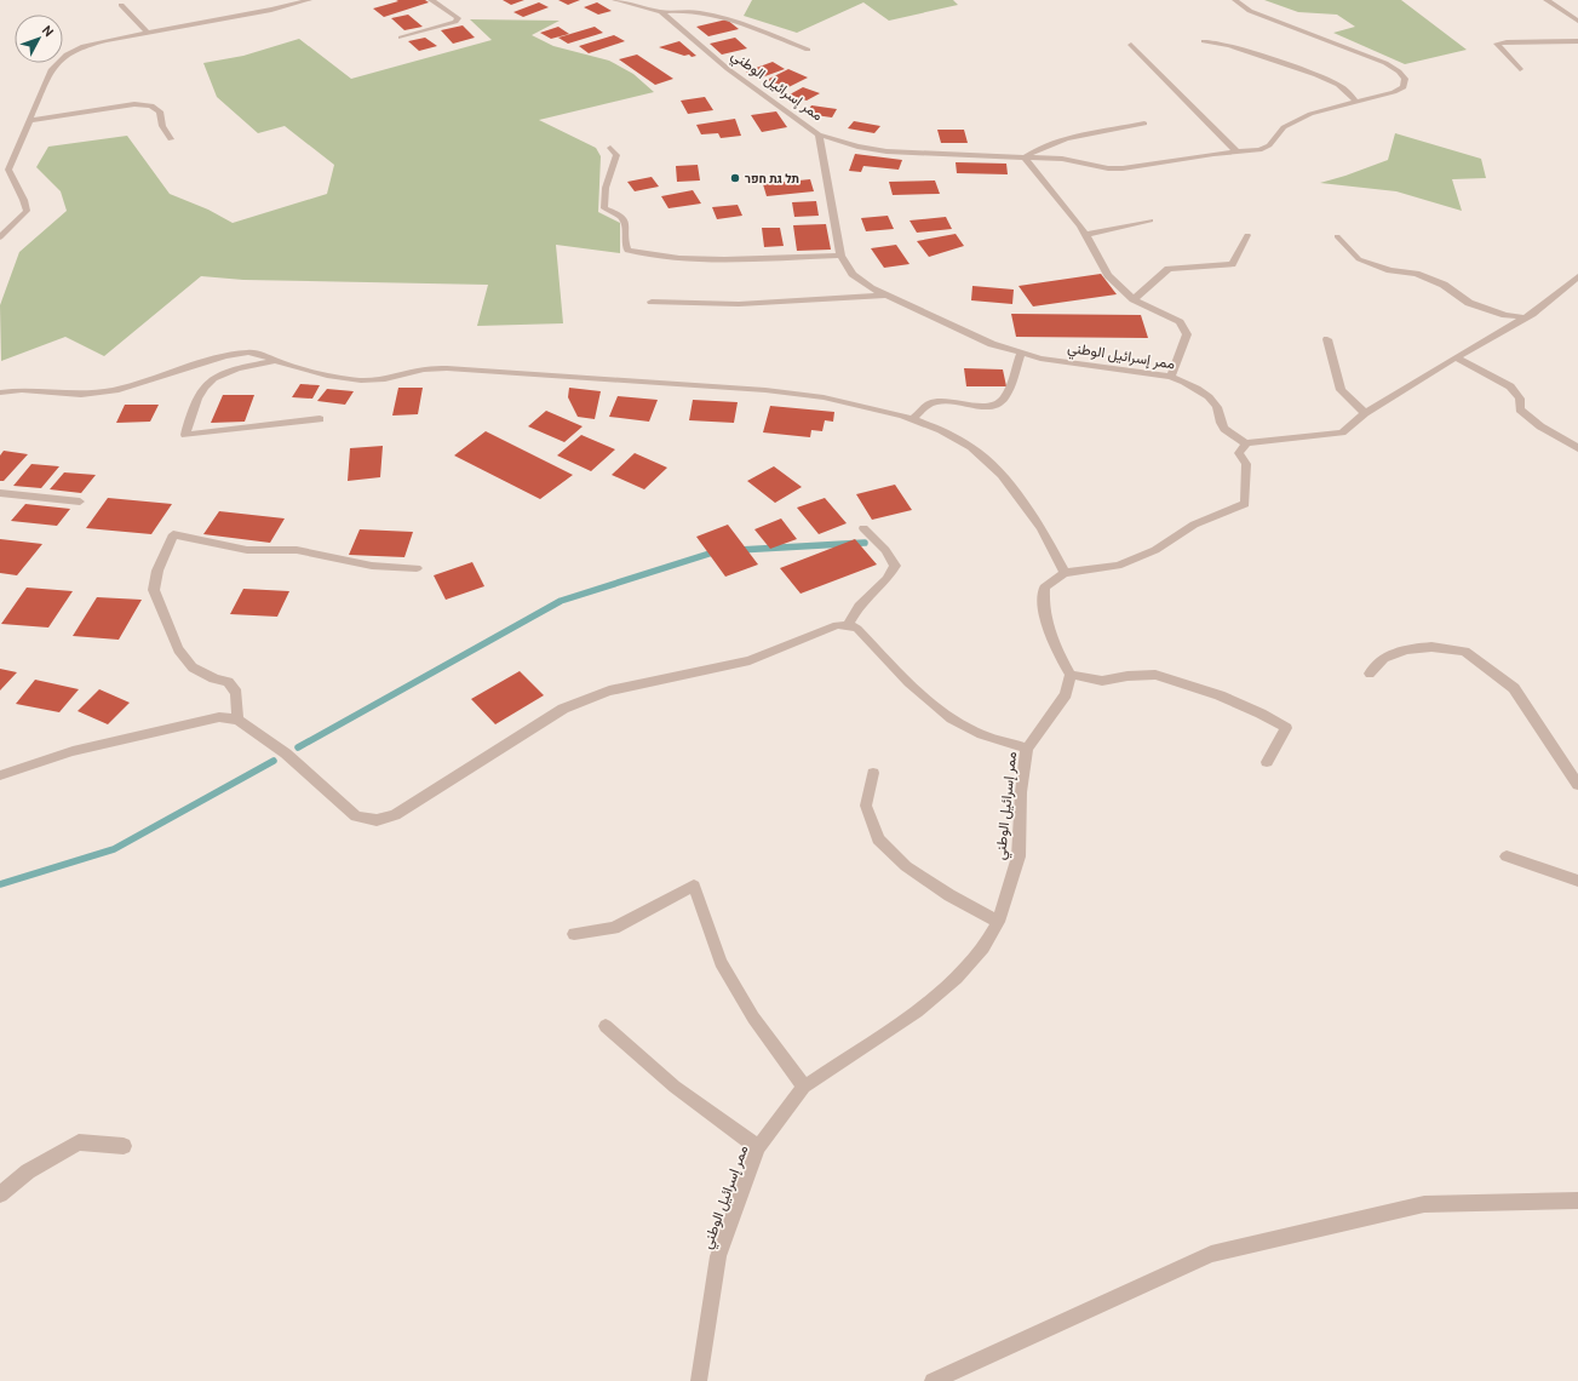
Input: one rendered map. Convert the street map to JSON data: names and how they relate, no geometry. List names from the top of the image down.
{
  "streets": {
    "street": ["ممر إسرائيل الوطني"]
  },
  "places": ["תל גת חפר"],
  "north": "top right"
}
